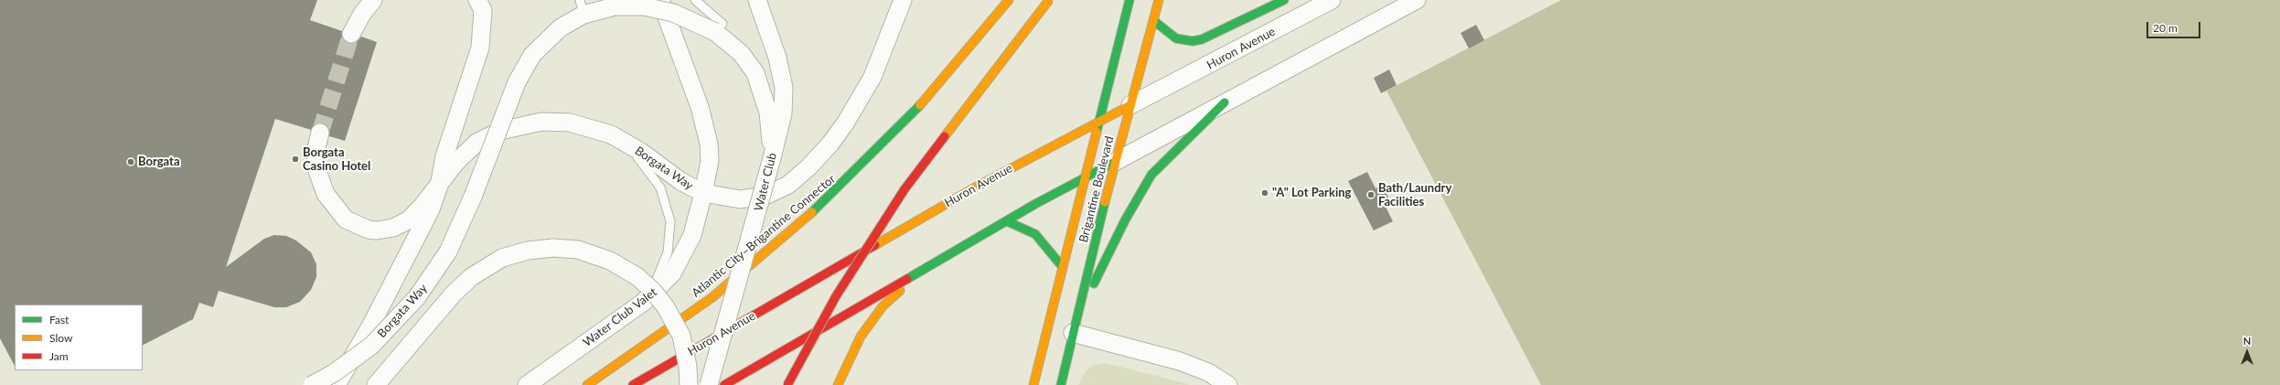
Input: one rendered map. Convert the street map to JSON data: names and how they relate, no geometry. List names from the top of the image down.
{
  "streets": {
    "main road": ["Huron Avenue", "Brigantine Boulevard", "Atlantic City–Brigantine Connector"],
    "street": ["Borgata Way", "Water Club", "Water Club Valet"]
  },
  "crossings": [
    ["Huron Avenue", "Brigantine Boulevard"],
    ["Borgata Way", "Water Club"],
    ["Borgata Way", "Water Club Valet"]
  ],
  "places": [
    "Borgata Casino Hotel",
    "Borgata",
    "\"A\" Lot Parking",
    "Bath/Laundry Facilities"
  ],
  "legend": ["Fast", "Slow", "Jam"],
  "scale_bar": "20 m",
  "north": "top"
}
